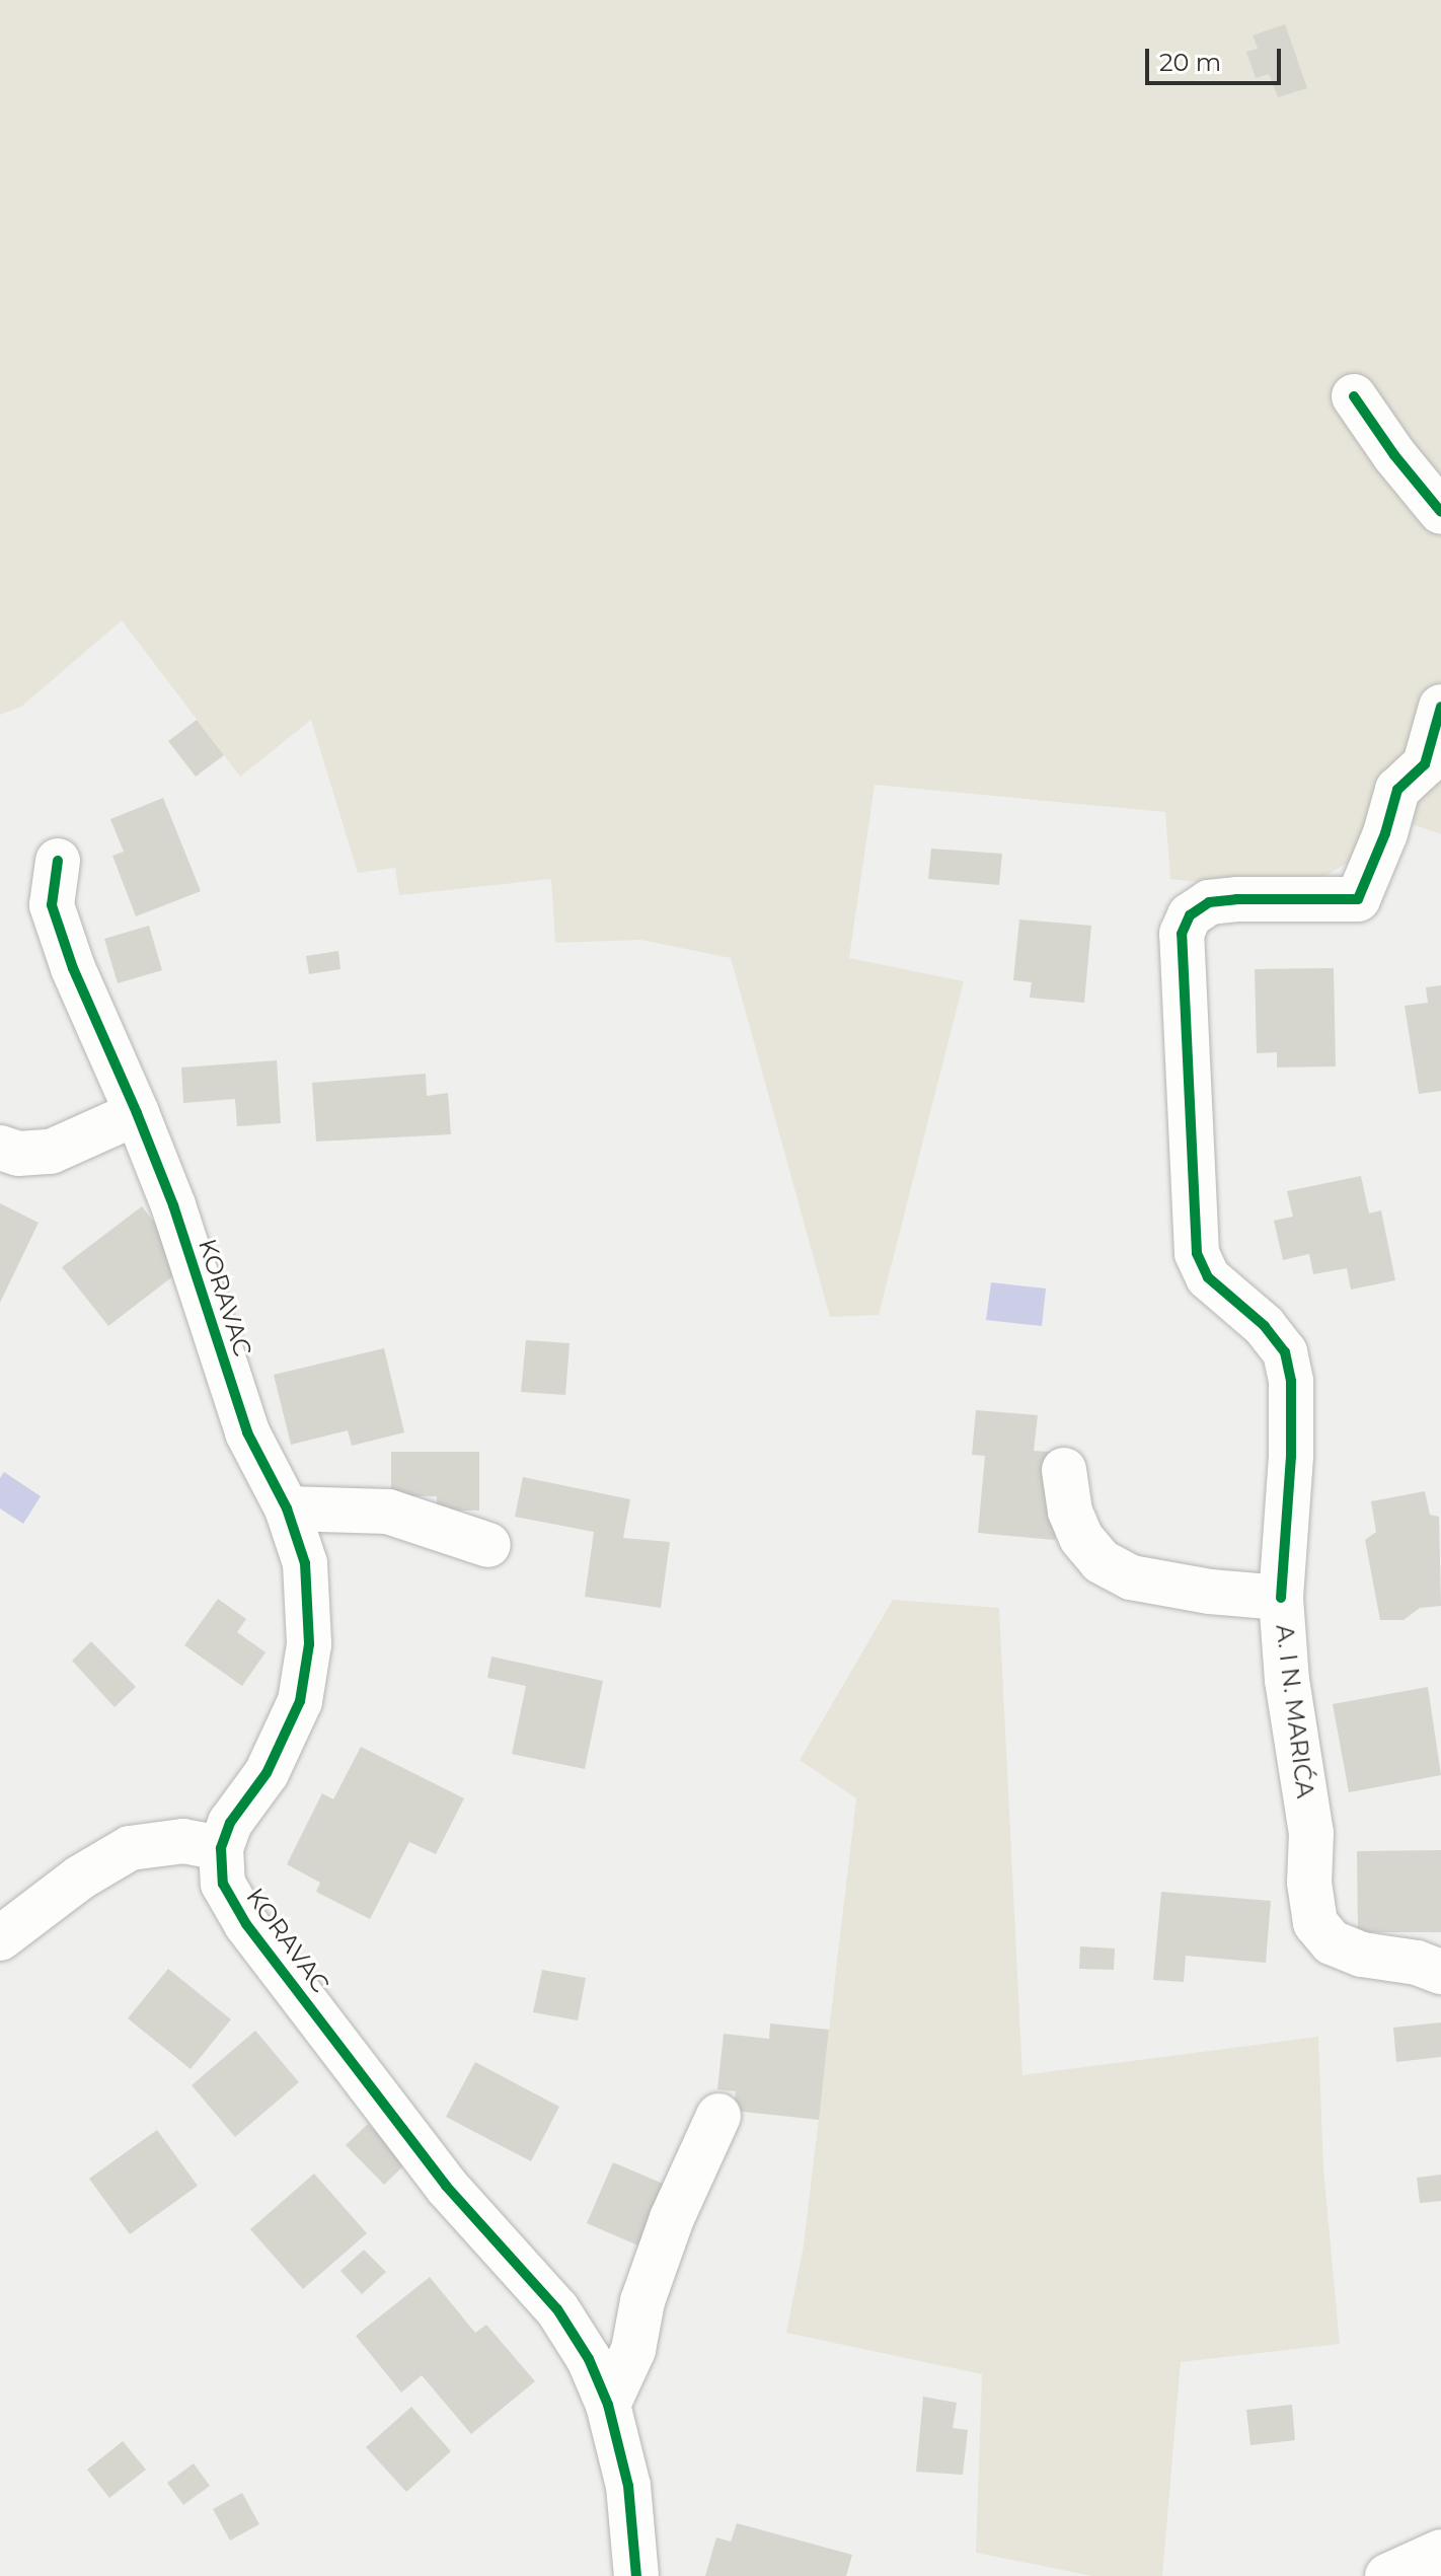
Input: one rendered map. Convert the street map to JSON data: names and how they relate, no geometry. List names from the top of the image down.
{
  "streets": {
    "street": ["KORAVAC", "A. I N. MARIĆA"]
  },
  "scale_bar": "20 m"
}
